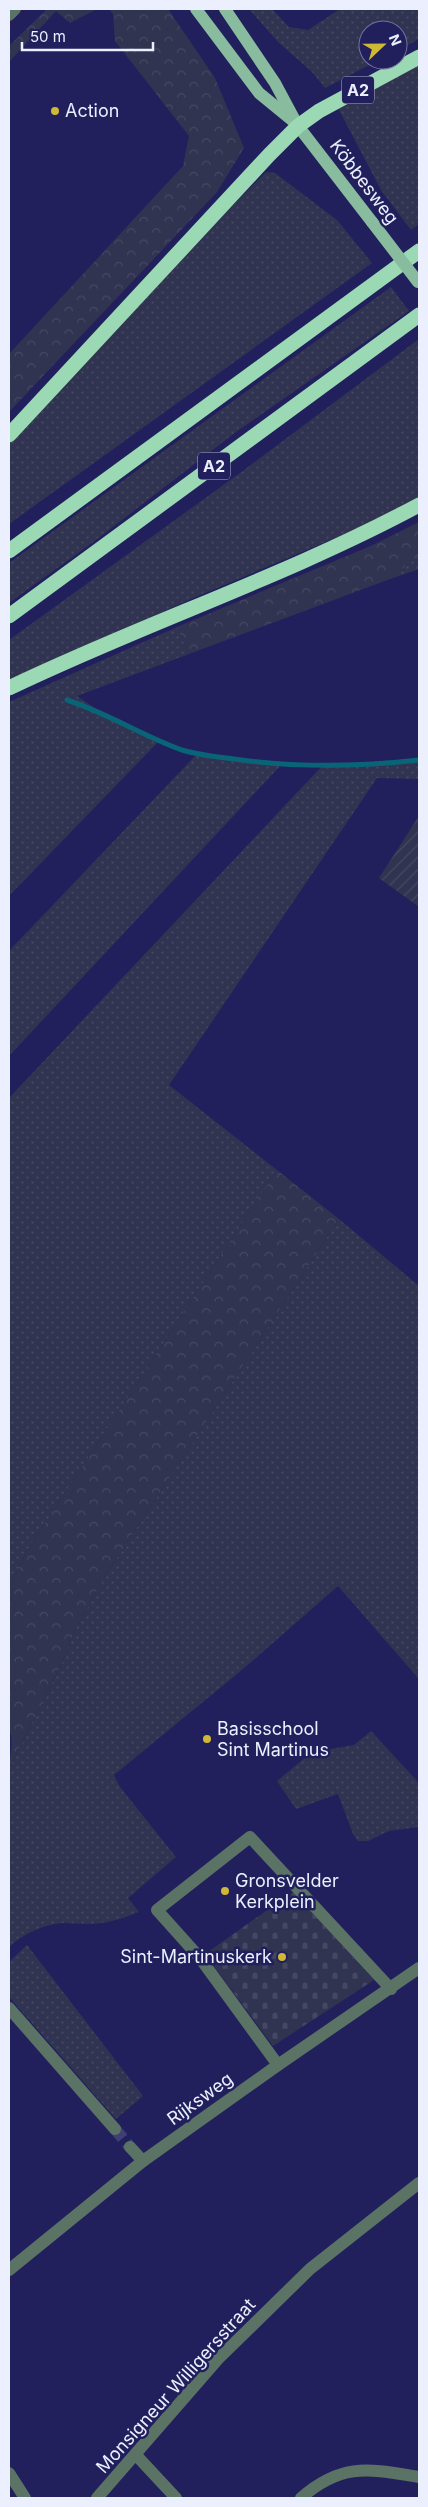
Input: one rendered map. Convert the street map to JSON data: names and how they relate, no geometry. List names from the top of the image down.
{
  "streets": {
    "highway": ["A2"],
    "main road": ["Köbbesweg"],
    "street": ["Rijksweg", "Monsigneur Willigersstraat"]
  },
  "crossings": [
    ["A2", "Köbbesweg"]
  ],
  "places": [
    "Action",
    "Basisschool Sint Martinus",
    "Gronsvelder Kerkplein",
    "Sint-Martinuskerk"
  ],
  "scale_bar": "50 m",
  "north": "right"
}
